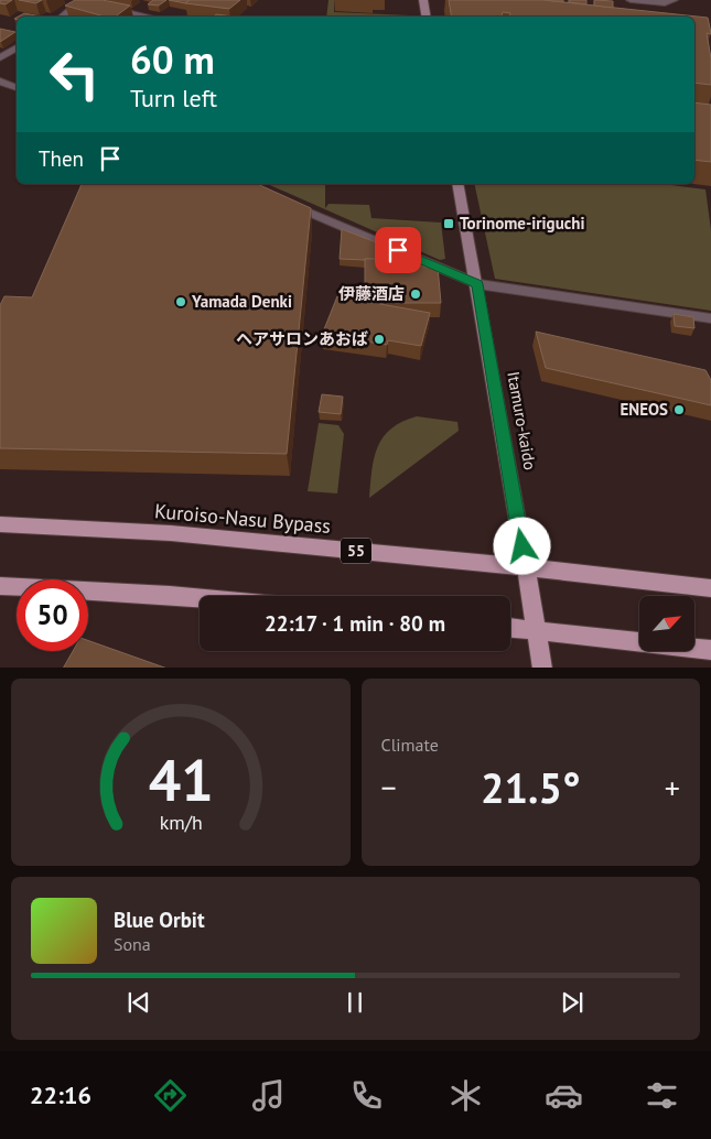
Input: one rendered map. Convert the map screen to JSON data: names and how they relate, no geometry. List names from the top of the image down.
{
  "streets": {
    "main road": ["Itamuro-kaido", "Kuroiso-Nasu Bypass", "55"]
  },
  "crossings": [
    ["Itamuro-kaido", "Kuroiso-Nasu Bypass"]
  ],
  "places": {
    "transit": ["Torinome-iriguchi"],
    "other": [
      "伊藤酒店",
      "Yamada Denki",
      "ヘアサロンあおば",
      "ENEOS"
    ]
  },
  "north": "top right",
  "page": {
    "turn": ["60 m", "Turn left"],
    "then": "Then",
    "limit": "50",
    "trip": "22:17 · 1 min · 80 m",
    "tile": "Climate",
    "heat": ["−", "21.5°", "+"],
    "song": ["Blue Orbit", "Sona"],
    "tabs": "22:16",
    "gauge": ["41", "km/h"]
  }
}
